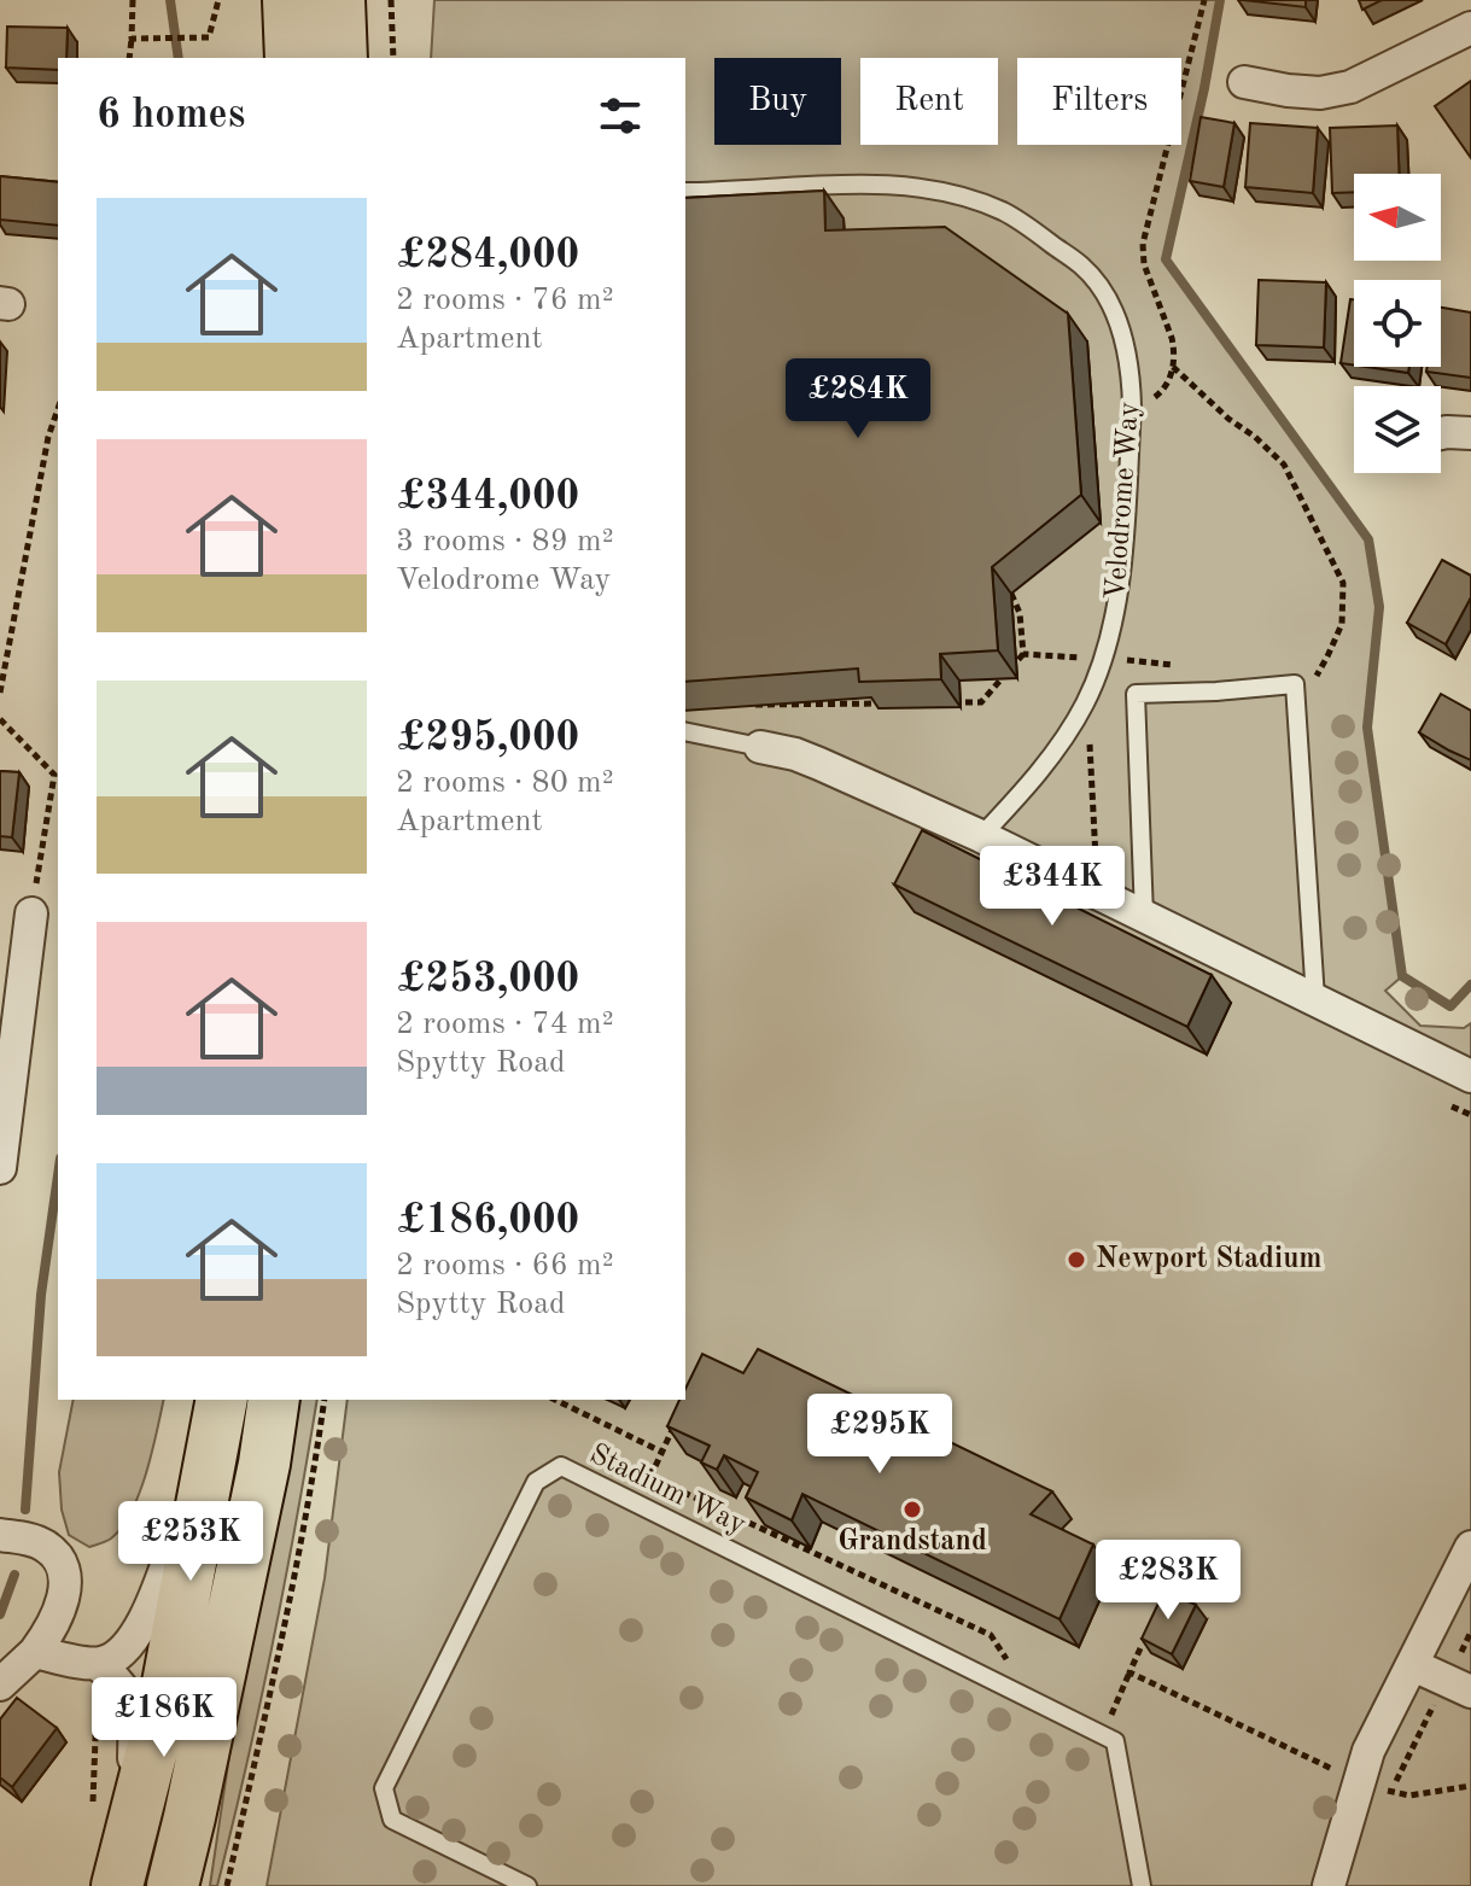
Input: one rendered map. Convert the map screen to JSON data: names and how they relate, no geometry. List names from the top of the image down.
{
  "streets": {
    "lane": ["Velodrome Way", "Stadium Way"]
  },
  "places": ["Newport Stadium", "Grandstand"],
  "north": "left",
  "page": {
    "chip": ["Buy", "Rent", "Filters"],
    "heading": "6 homes",
    "list": [
      {
        "name": "£284,000",
        "note": "2 rooms · 76 m² · Apartment"
      },
      {
        "name": "£344,000",
        "note": "3 rooms · 89 m² · Velodrome Way"
      },
      {
        "name": "£295,000",
        "note": "2 rooms · 80 m² · Apartment"
      },
      {
        "name": "£253,000",
        "note": "2 rooms · 74 m² · Spytty Road"
      },
      {
        "name": "£186,000",
        "note": "2 rooms · 66 m² · Spytty Road"
      }
    ],
    "price": [
      "£284K",
      "£344K",
      "£295K",
      "£253K",
      "£283K",
      "£186K"
    ]
  }
}
